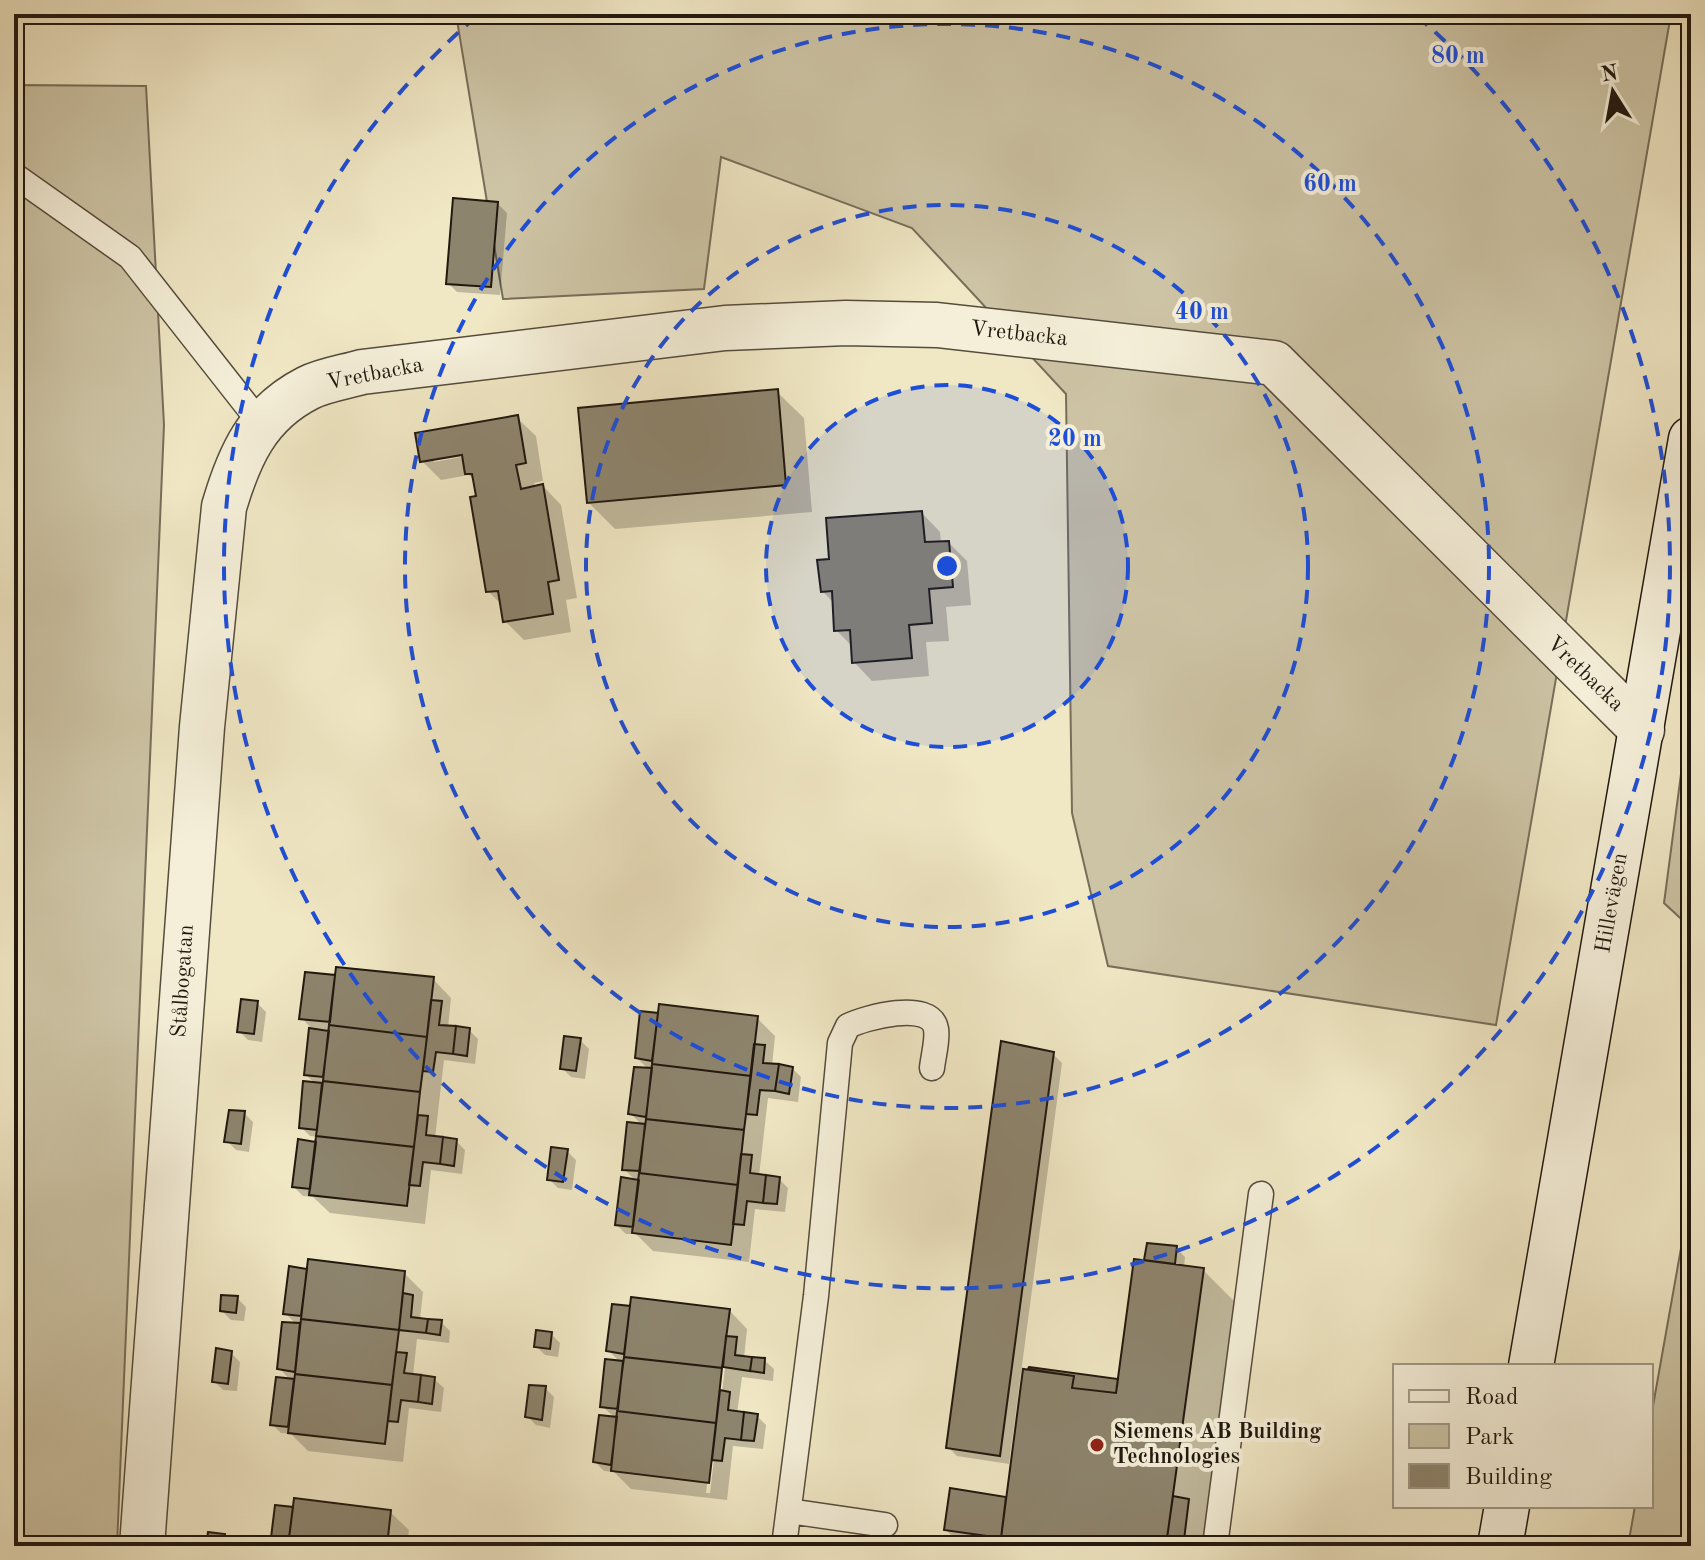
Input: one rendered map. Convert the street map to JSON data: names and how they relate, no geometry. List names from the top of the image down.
{
  "streets": {
    "street": ["Vretbacka", "Hillevägen", "Stålbogatan"]
  },
  "crossings": [
    ["Vretbacka", "Hillevägen"],
    ["Vretbacka", "Stålbogatan"]
  ],
  "places": ["Siemens AB Building Technologies"],
  "legend": ["Road", "Park", "Building"],
  "north": "top",
  "rings": [
    "80 m",
    "60 m",
    "40 m",
    "20 m"
  ]
}
